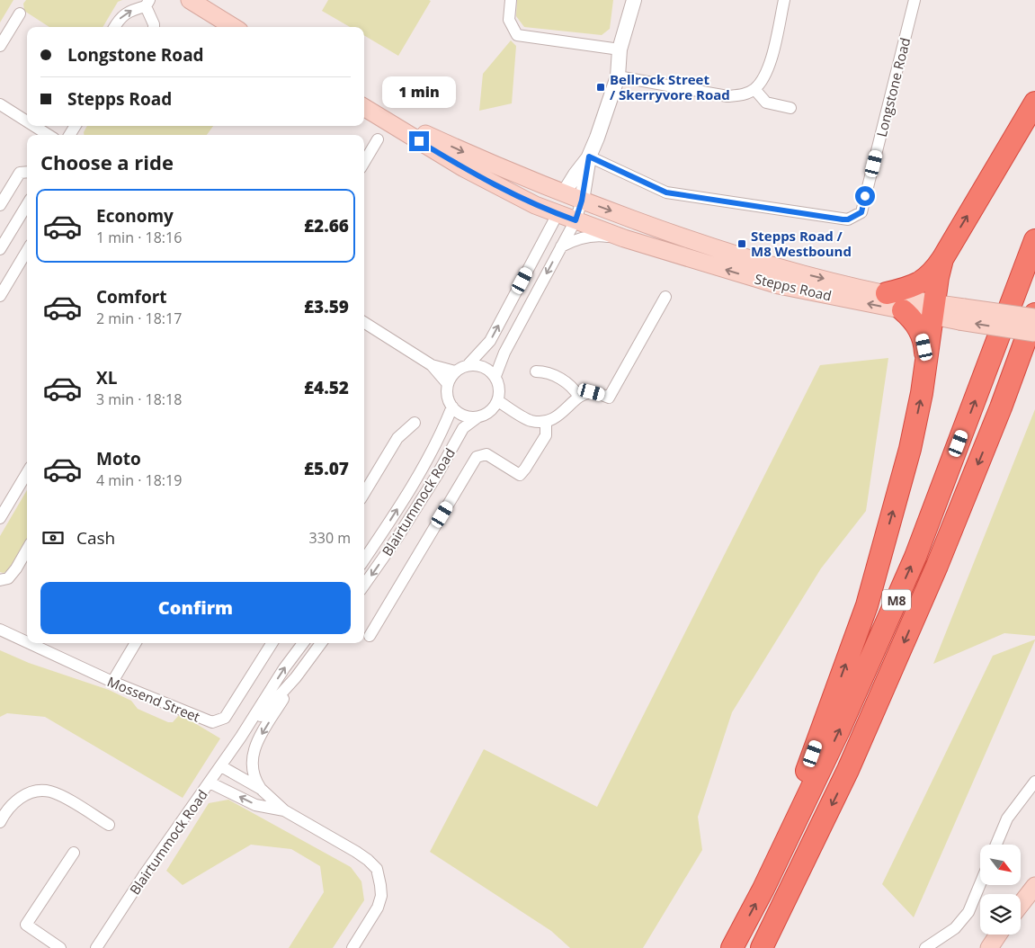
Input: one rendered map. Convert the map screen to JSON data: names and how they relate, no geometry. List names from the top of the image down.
{
  "streets": {
    "highway": ["M8"],
    "main road": ["Stepps Road"],
    "street": ["Longstone Road", "Blairtummock Road", "Mossend Street"]
  },
  "crossings": [
    ["Stepps Road", "M8"]
  ],
  "places": {
    "transit": ["Bellrock Street / Skerryvore Road", "Stepps Road / M8 Westbound"]
  },
  "north": "bottom right",
  "page": {
    "banner": ["Longstone Road", "Stepps Road"],
    "bubble": "1 min",
    "heading": "Choose a ride",
    "list": [
      {
        "name": "Economy",
        "note": "1 min · 18:16",
        "value": "£2.66"
      },
      {
        "name": "Comfort",
        "note": "2 min · 18:17",
        "value": "£3.59"
      },
      {
        "name": "XL",
        "note": "3 min · 18:18",
        "value": "£4.52"
      },
      {
        "name": "Moto",
        "note": "4 min · 18:19",
        "value": "£5.07"
      }
    ],
    "pay": ["Cash", "330 m"],
    "buttons": "Confirm"
  }
}
